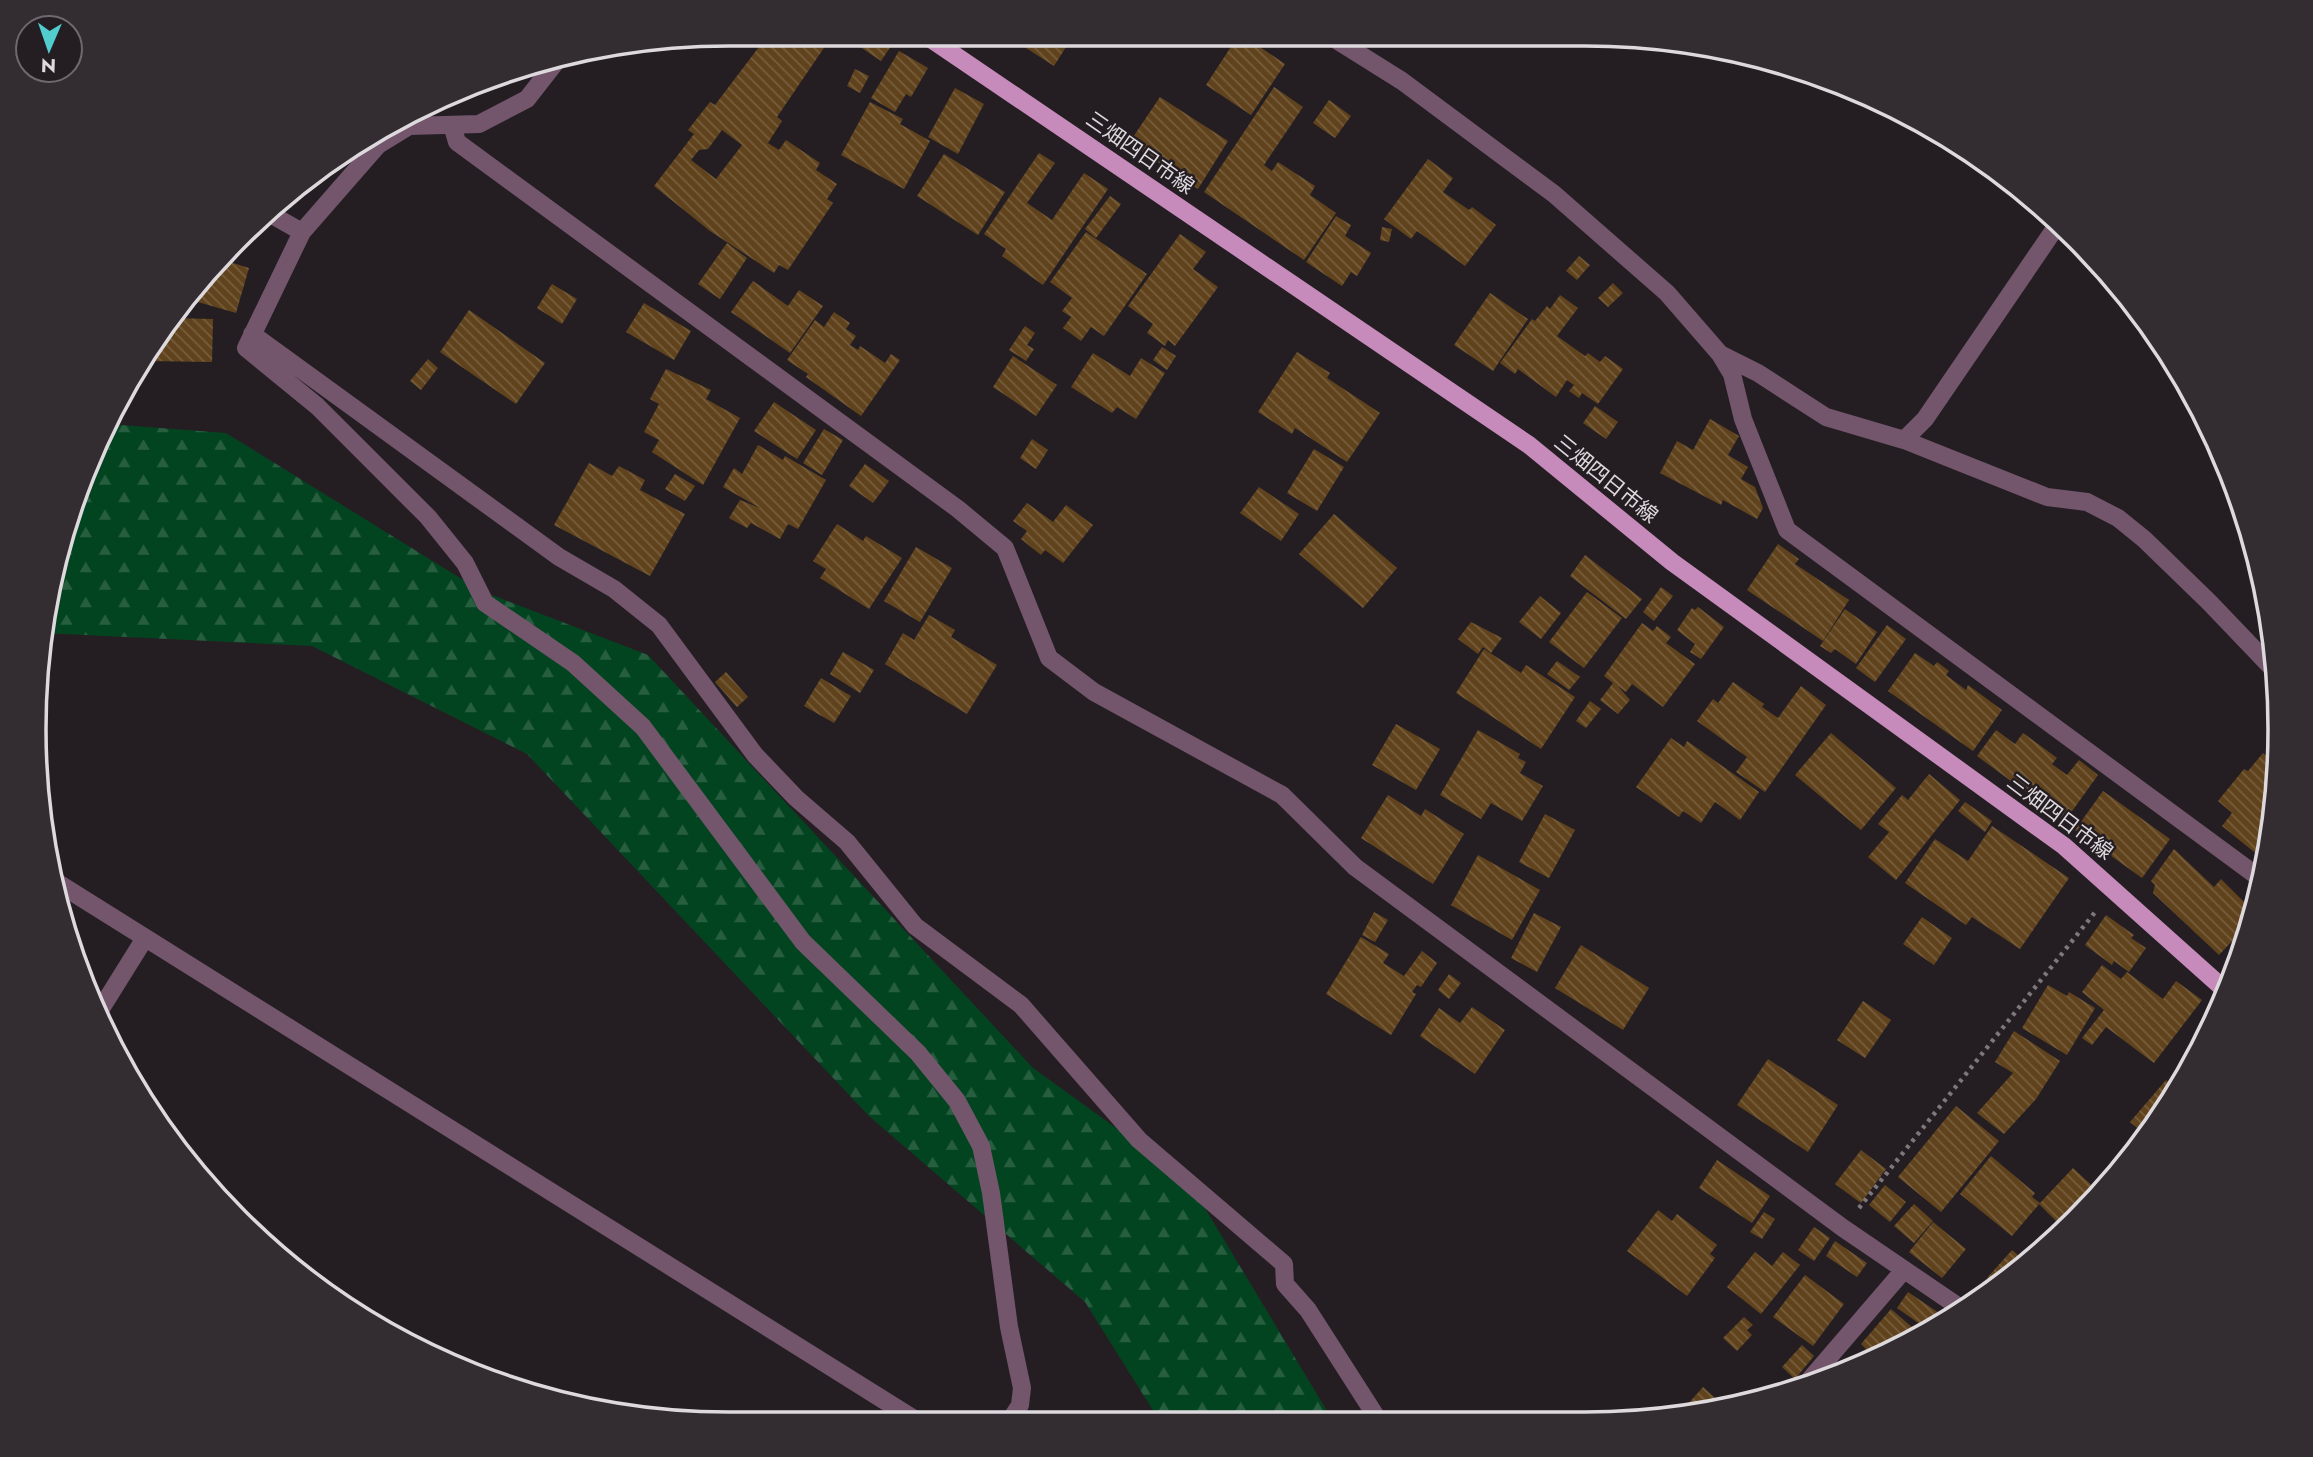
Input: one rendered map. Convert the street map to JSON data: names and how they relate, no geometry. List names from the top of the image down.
{
  "streets": {
    "main road": ["三畑四日市線"]
  },
  "north": "bottom"
}
